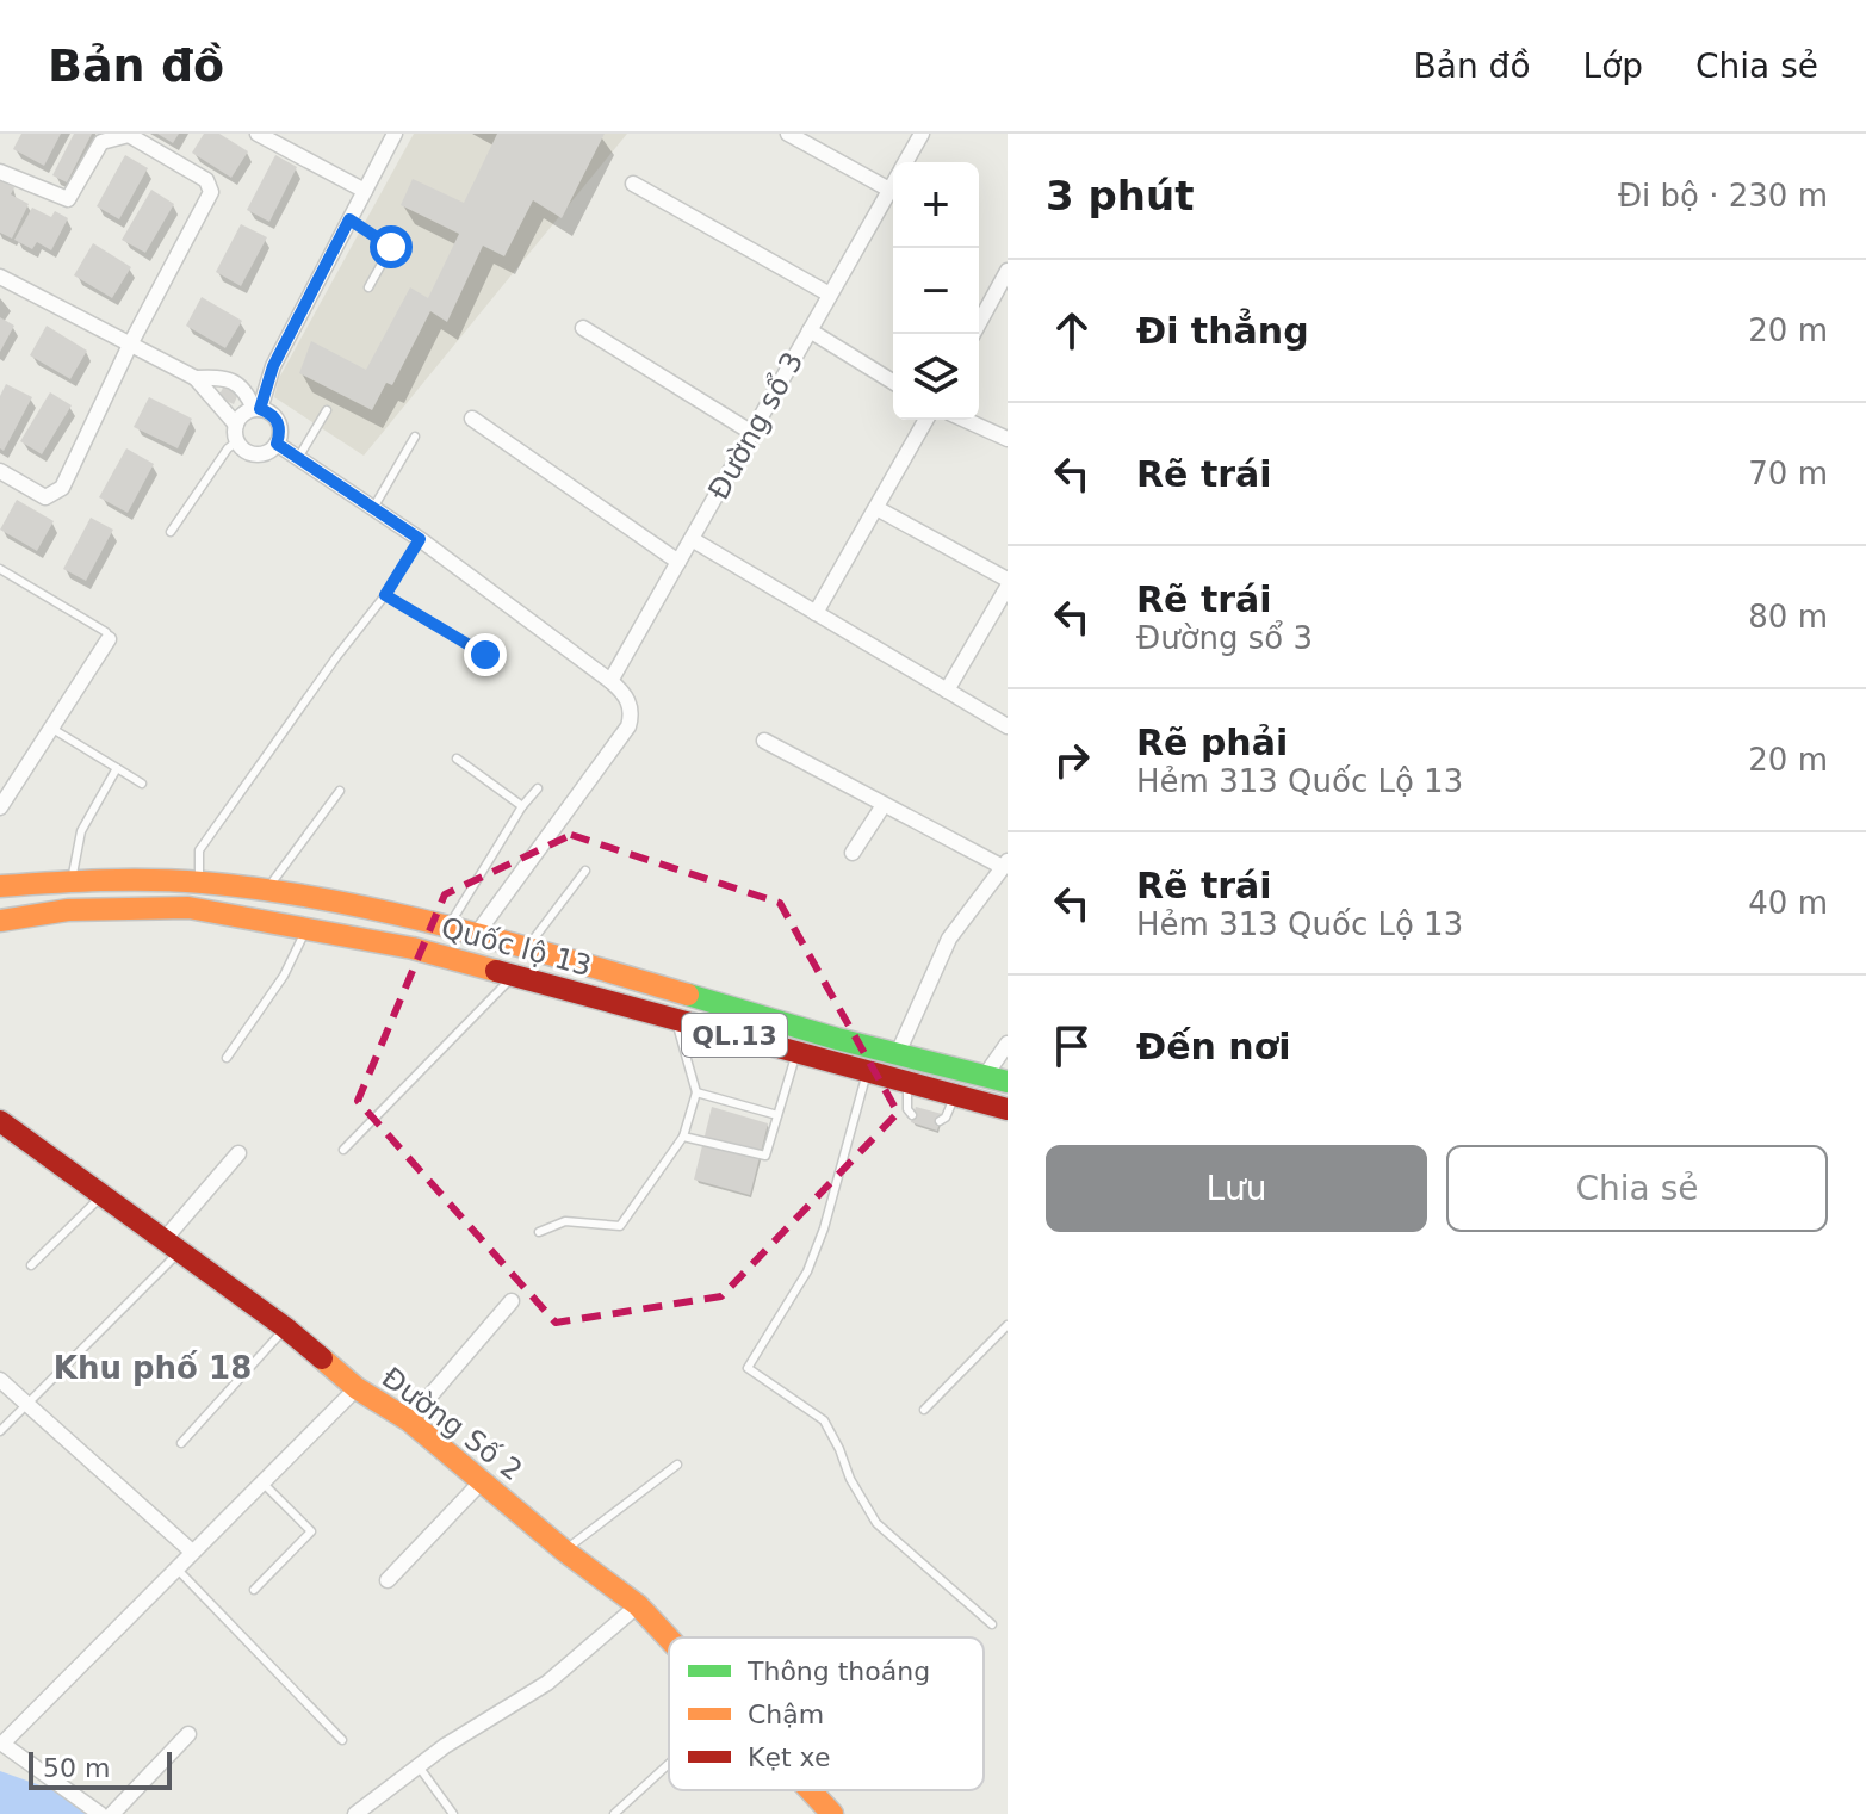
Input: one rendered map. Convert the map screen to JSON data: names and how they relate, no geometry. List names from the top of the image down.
{
  "streets": {
    "main road": ["Quốc lộ 13", "QL.13", "Đường Số 2"],
    "street": ["Đường sổ 3"]
  },
  "districts": ["Khu phố 18"],
  "legend": ["Thông thoáng", "Chậm", "Kẹt xe"],
  "scale_bar": "50 m",
  "page": {
    "header": "Bản đồ",
    "nav": ["Bản đồ", "Lớp", "Chia sẻ"],
    "heading": ["3 phút", "Đi bộ · 230 m"],
    "map_buttons": ["+", "−"],
    "list": [
      ["Đi thẳng", "20 m"],
      ["Rẽ trái", "70 m"],
      ["Rẽ trái", "Đường sổ 3", "80 m"],
      ["Rẽ phải", "Hẻm 313 Quốc Lộ 13", "20 m"],
      ["Rẽ trái", "Hẻm 313 Quốc Lộ 13", "40 m"],
      "Đến nơi"
    ],
    "buttons": ["Lưu", "Chia sẻ"],
    "scale": "50 m"
  }
}
